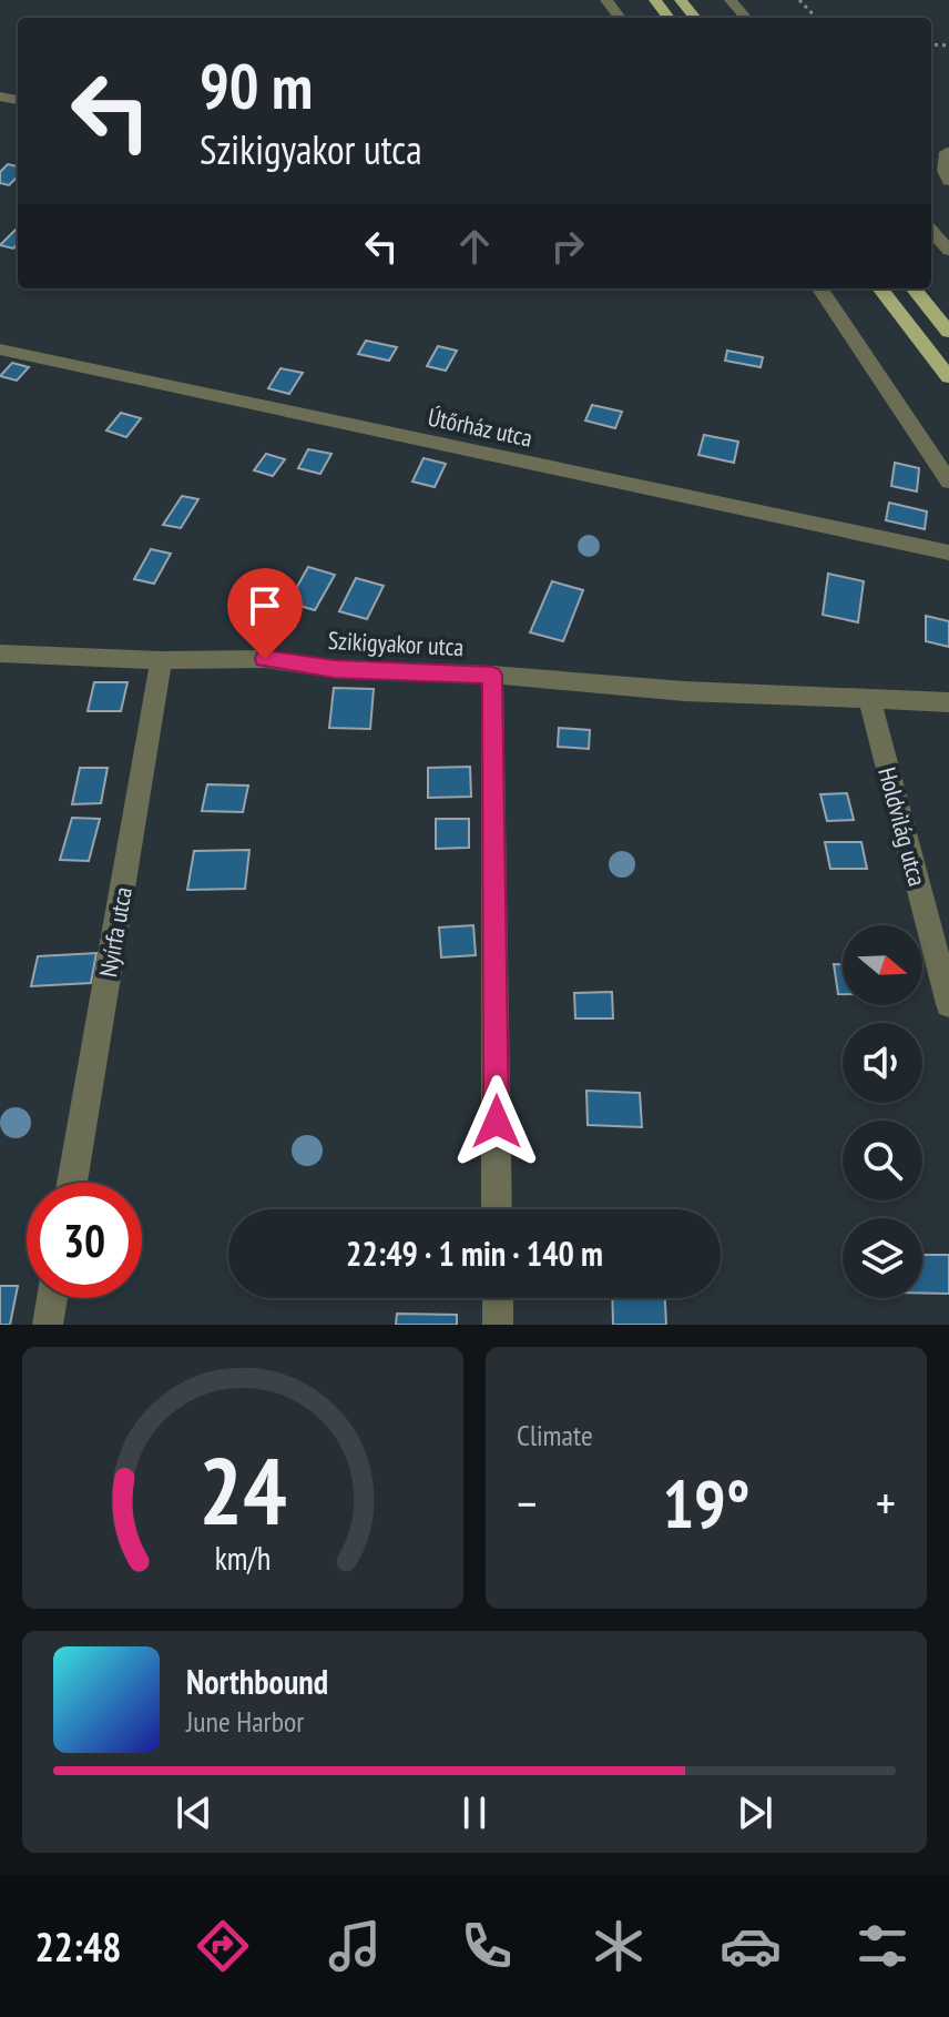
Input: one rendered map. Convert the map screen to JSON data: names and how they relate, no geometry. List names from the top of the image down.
{
  "streets": {
    "street": [
      "Útőrház utca",
      "Szikigyakor utca",
      "Holdvilág utca",
      "Nyírfa utca"
    ]
  },
  "crossings": [
    ["Szikigyakor utca", "Holdvilág utca"],
    ["Szikigyakor utca", "Nyírfa utca"]
  ],
  "north": "right",
  "page": {
    "turn": ["90 m", "Szikigyakor utca"],
    "limit": "30",
    "trip": "22:49 · 1 min · 140 m",
    "tile": "Climate",
    "heat": ["−", "19°", "+"],
    "song": ["Northbound", "June Harbor"],
    "tabs": "22:48",
    "gauge": ["24", "km/h"]
  }
}
